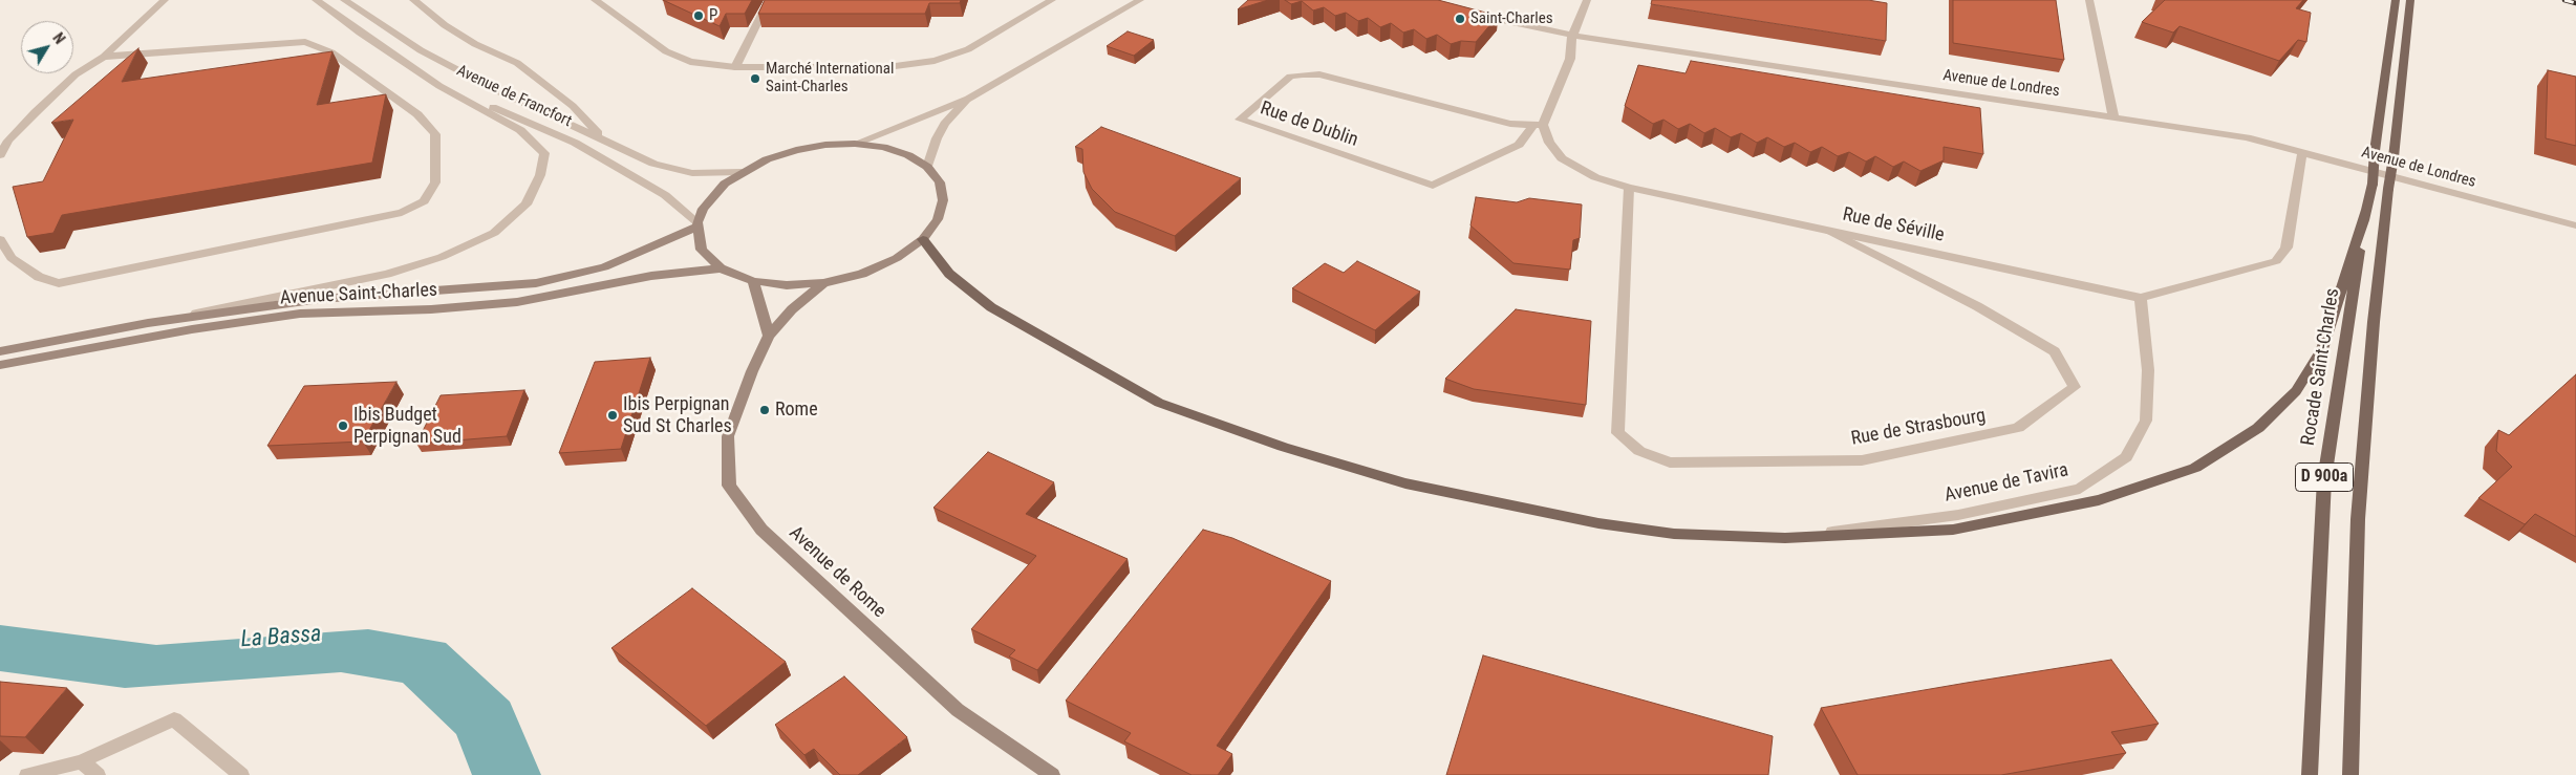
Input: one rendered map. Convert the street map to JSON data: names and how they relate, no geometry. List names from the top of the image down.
{
  "streets": {
    "main road": ["Rocade Saint-Charles", "D 900a"],
    "street": [
      "Avenue de Londres",
      "Avenue de Francfort",
      "Rue de Dublin",
      "Rue de Séville",
      "Avenue Saint-Charles",
      "Rue de Strasbourg",
      "Avenue de Tavira",
      "Avenue de Rome"
    ]
  },
  "crossings": [
    ["Avenue de Londres", "Rue de Séville"],
    ["Avenue de Francfort", "Avenue Saint-Charles"],
    ["Rue de Dublin", "Rue de Séville"],
    ["Rue de Séville", "Rue de Strasbourg"],
    ["Rue de Séville", "Avenue de Tavira"]
  ],
  "water": ["La Bassa"],
  "places": [
    "P",
    "Saint-Charles",
    "Marché International Saint-Charles",
    "Rome",
    "Ibis Perpignan Sud St Charles",
    "Ibis Budget Perpignan Sud"
  ],
  "north": "top right"
}
